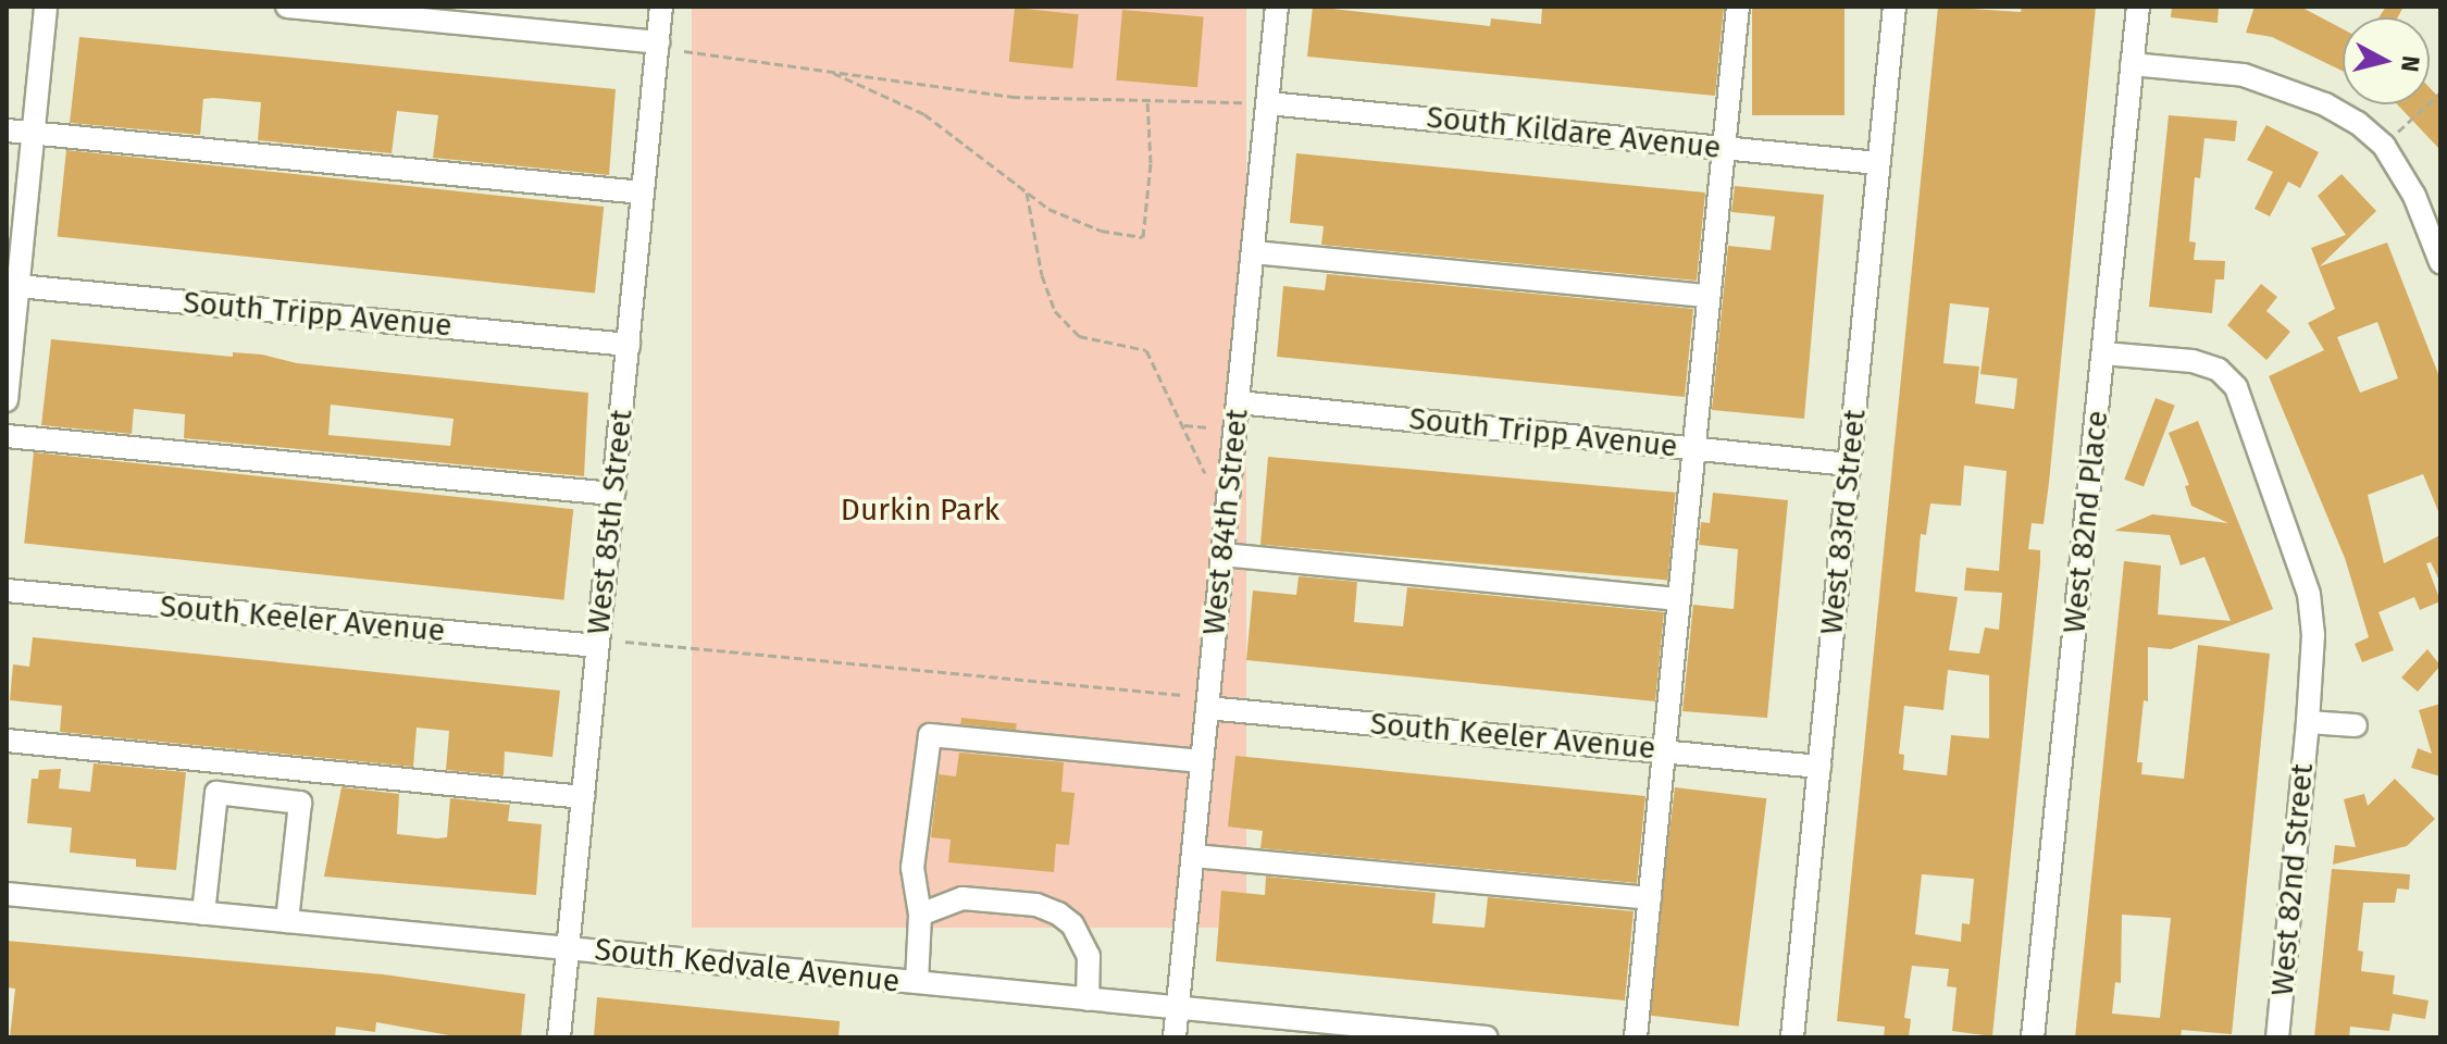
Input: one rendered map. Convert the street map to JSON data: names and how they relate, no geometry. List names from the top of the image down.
{
  "streets": {
    "street": [
      "South Kildare Avenue",
      "South Tripp Avenue",
      "West 85th Street",
      "West 84th Street",
      "West 83rd Street",
      "West 82nd Place",
      "South Keeler Avenue",
      "West 82nd Street",
      "South Kedvale Avenue"
    ]
  },
  "crossings": [
    ["South Kildare Avenue", "West 84th Street"],
    ["South Kildare Avenue", "West 83rd Street"],
    ["South Tripp Avenue", "West 85th Street"],
    ["South Tripp Avenue", "West 84th Street"],
    ["South Tripp Avenue", "West 83rd Street"],
    ["West 85th Street", "South Keeler Avenue"],
    ["West 85th Street", "South Kedvale Avenue"],
    ["West 84th Street", "South Keeler Avenue"],
    ["West 84th Street", "South Kedvale Avenue"],
    ["West 83rd Street", "South Keeler Avenue"],
    ["West 82nd Place", "West 82nd Street"]
  ],
  "parks": ["Durkin Park"],
  "north": "right"
}
